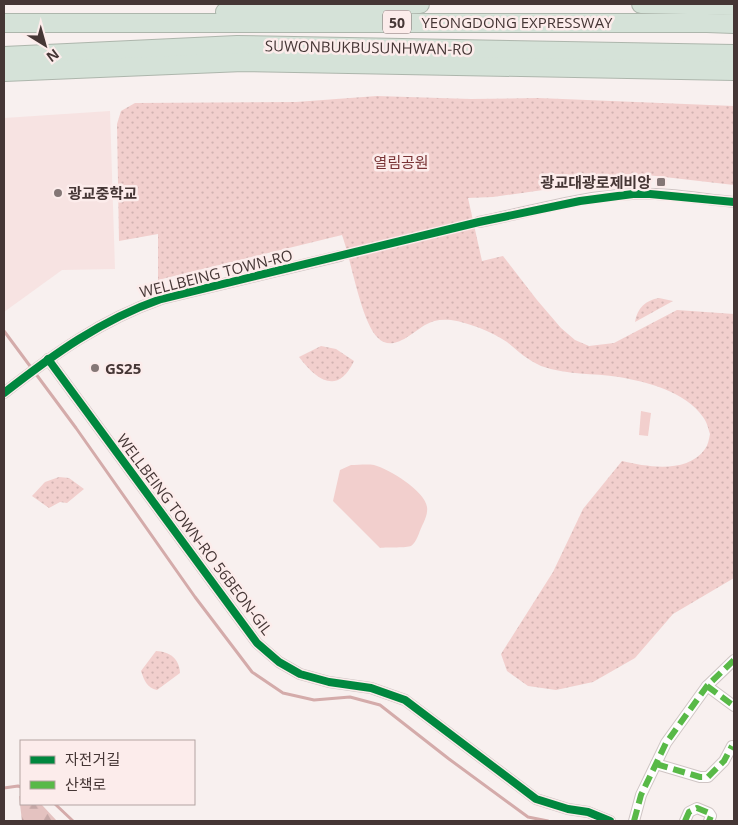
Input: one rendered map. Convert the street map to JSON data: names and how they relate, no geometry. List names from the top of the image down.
{
  "streets": {
    "highway": ["50", "YEONGDONG EXPRESSWAY", "SUWONBUKBUSUNHWAN-RO"],
    "street": ["WELLBEING TOWN-RO", "WELLBEING TOWN-RO 56BEON-GIL"]
  },
  "crossings": [
    ["WELLBEING TOWN-RO", "WELLBEING TOWN-RO 56BEON-GIL"]
  ],
  "parks": ["열림공원"],
  "places": {
    "transit": ["광교대광로제비앙"],
    "other": ["광교중학교", "GS25"]
  },
  "legend": ["자전거길", "산책로"],
  "north": "bottom right"
}
